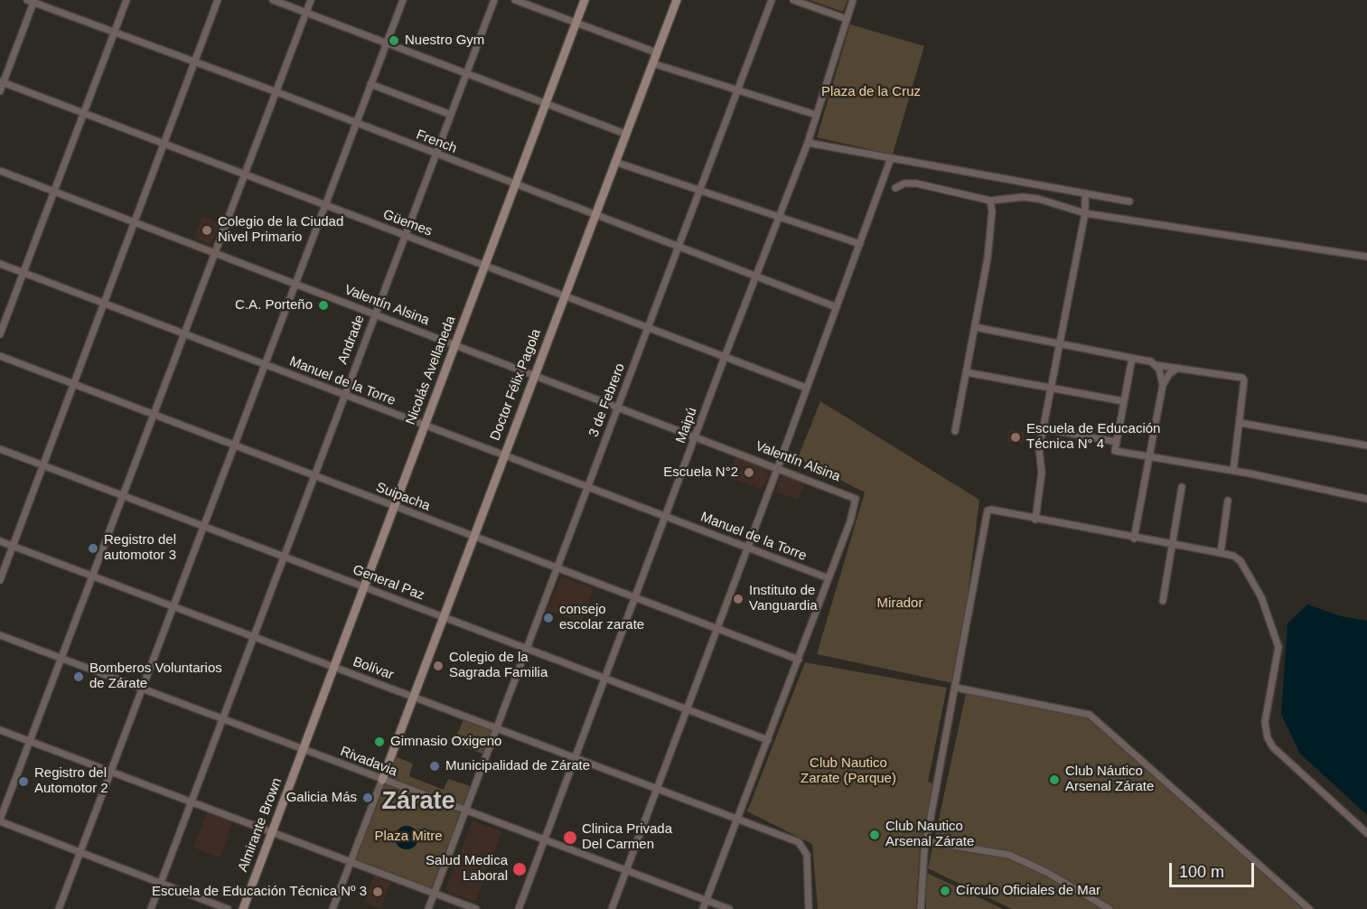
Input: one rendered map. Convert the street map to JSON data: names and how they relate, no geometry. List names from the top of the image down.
{
  "streets": {
    "street": [
      "French",
      "Güemes",
      "Valentín Alsina",
      "Andrade",
      "Nicolás Avellaneda",
      "Manuel de la Torre",
      "Doctor Félix Pagola",
      "3 de Febrero",
      "Maipú",
      "Suipacha",
      "General Paz",
      "Bolívar",
      "Rivadavia",
      "Almirante Brown"
    ]
  },
  "crossings": [
    ["French", "Andrade"],
    ["French", "Nicolás Avellaneda"],
    ["French", "Doctor Félix Pagola"],
    ["French", "3 de Febrero"],
    ["French", "Maipú"],
    ["Güemes", "Andrade"],
    ["Güemes", "Nicolás Avellaneda"],
    ["Güemes", "Doctor Félix Pagola"],
    ["Güemes", "3 de Febrero"],
    ["Güemes", "Maipú"],
    ["Valentín Alsina", "Andrade"],
    ["Valentín Alsina", "Nicolás Avellaneda"],
    ["Valentín Alsina", "Manuel de la Torre"],
    ["Valentín Alsina", "Doctor Félix Pagola"],
    ["Valentín Alsina", "3 de Febrero"],
    ["Valentín Alsina", "Maipú"],
    ["Andrade", "Manuel de la Torre"],
    ["Andrade", "Suipacha"],
    ["Andrade", "General Paz"],
    ["Andrade", "Bolívar"],
    ["Andrade", "Rivadavia"],
    ["Nicolás Avellaneda", "Manuel de la Torre"],
    ["Nicolás Avellaneda", "Suipacha"],
    ["Nicolás Avellaneda", "General Paz"],
    ["Nicolás Avellaneda", "Bolívar"],
    ["Nicolás Avellaneda", "Rivadavia"],
    ["Nicolás Avellaneda", "Almirante Brown"],
    ["Manuel de la Torre", "Doctor Félix Pagola"],
    ["Manuel de la Torre", "3 de Febrero"],
    ["Manuel de la Torre", "Maipú"],
    ["Doctor Félix Pagola", "Suipacha"],
    ["Doctor Félix Pagola", "General Paz"],
    ["Doctor Félix Pagola", "Bolívar"],
    ["Doctor Félix Pagola", "Rivadavia"],
    ["3 de Febrero", "Suipacha"],
    ["3 de Febrero", "General Paz"],
    ["3 de Febrero", "Bolívar"],
    ["3 de Febrero", "Rivadavia"],
    ["Maipú", "Suipacha"],
    ["Maipú", "General Paz"],
    ["Maipú", "Bolívar"],
    ["Maipú", "Rivadavia"],
    ["Rivadavia", "Almirante Brown"]
  ],
  "districts": ["Zárate"],
  "parks": [
    "Plaza de la Cruz",
    "Mirador",
    "Club Nautico Zarate (Parque)",
    "Plaza Mitre"
  ],
  "places": [
    "Nuestro Gym",
    "Colegio de la Ciudad Nivel Primario",
    "C.A. Porteño",
    "Escuela de Educación Técnica N° 4",
    "Escuela N°2",
    "Registro del automotor 3",
    "Instituto de Vanguardia",
    "consejo escolar zarate",
    "Colegio de la Sagrada Familia",
    "Bomberos Voluntarios de Zárate",
    "Gimnasio Oxigeno",
    "Municipalidad de Zárate",
    "Club Náutico Arsenal Zárate",
    "Registro del Automotor 2",
    "Galicia Más",
    "Club Nautico Arsenal Zárate",
    "Clinica Privada Del Carmen",
    "Salud Medica Laboral",
    "Círculo Oficiales de Mar",
    "Escuela de Educación Técnica Nº 3"
  ],
  "scale_bar": "100 m"
}
